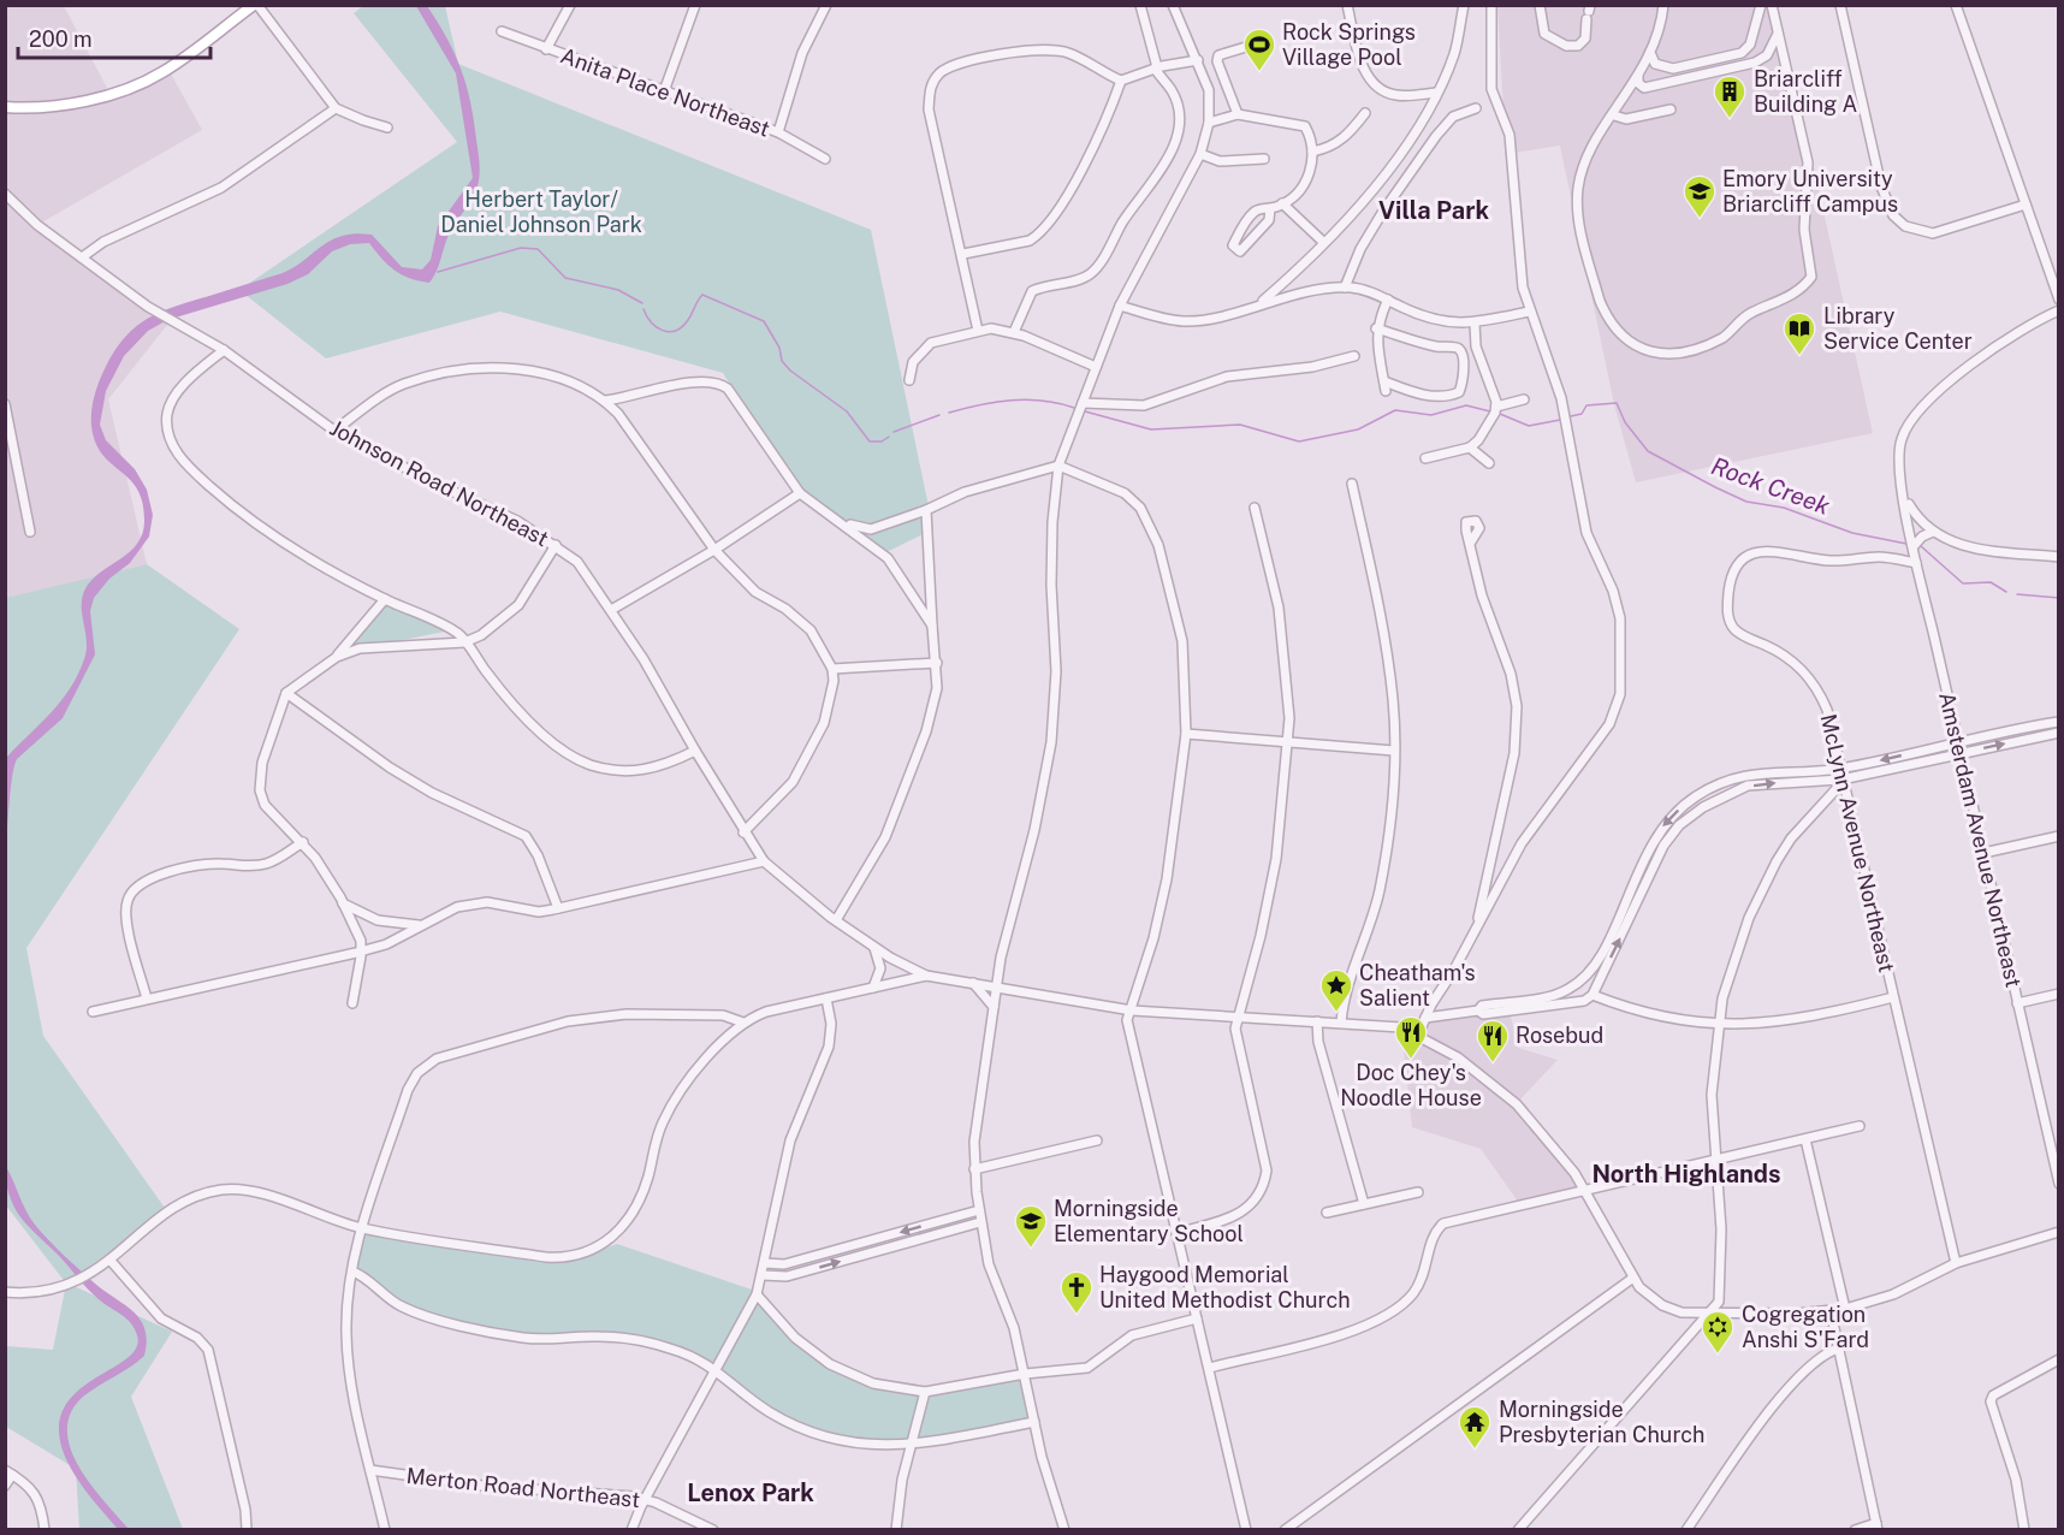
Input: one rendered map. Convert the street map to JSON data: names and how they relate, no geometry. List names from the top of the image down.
{
  "streets": {
    "street": [
      "Anita Place Northeast",
      "Johnson Road Northeast",
      "Amsterdam Avenue Northeast",
      "McLynn Avenue Northeast",
      "Merton Road Northeast"
    ]
  },
  "crossings": [
    ["Johnson Road Northeast", "McLynn Avenue Northeast"],
    ["Amsterdam Avenue Northeast", "McLynn Avenue Northeast"]
  ],
  "districts": ["Villa Park", "North Highlands", "Lenox Park"],
  "water": ["Rock Creek"],
  "parks": ["Herbert Taylor/ Daniel Johnson Park"],
  "places": {
    "sports": ["Rock Springs Village Pool"],
    "building": ["Briarcliff Building A"],
    "school or university": ["Emory University Briarcliff Campus", "Morningside Elementary School"],
    "library": ["Library Service Center"],
    "place": ["Cheatham's Salient"],
    "restaurant": ["Doc Chey's Noodle House", "Rosebud"],
    "church": ["Haygood Memorial United Methodist Church"],
    "synagogue": ["Cogregation Anshi S'Fard"],
    "temple": ["Morningside Presbyterian Church"]
  },
  "scale_bar": "200 m"
}
